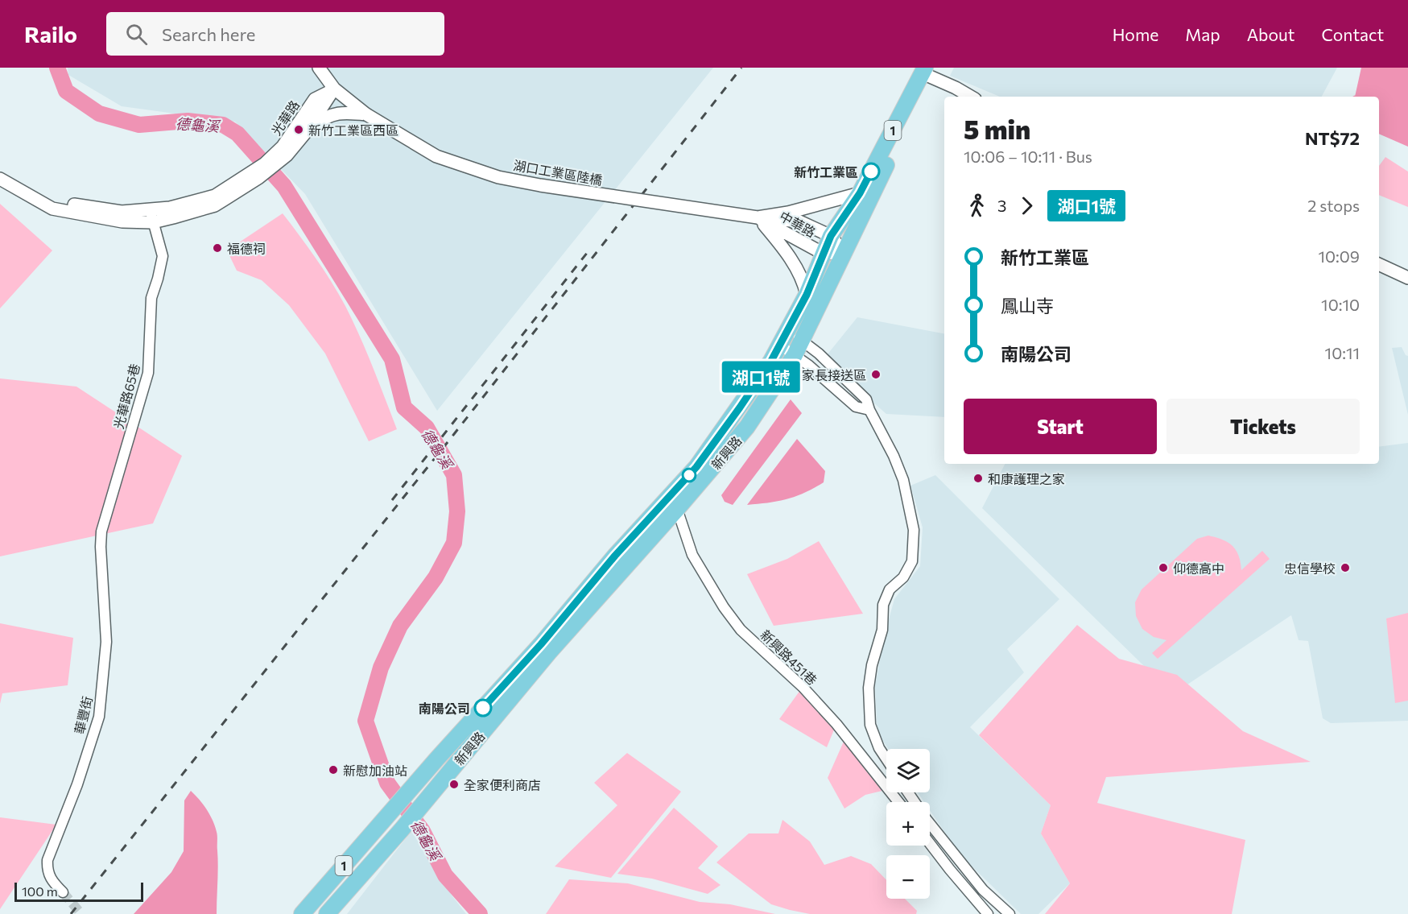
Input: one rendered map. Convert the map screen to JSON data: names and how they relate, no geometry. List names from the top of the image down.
{
  "streets": {
    "main road": ["1", "新興路"],
    "street": [
      "光華路",
      "湖口工業區陸橋",
      "中華路",
      "光華路65巷",
      "新興路451巷",
      "華豐街"
    ]
  },
  "crossings": [
    ["光華路", "光華路65巷"],
    ["湖口工業區陸橋", "中華路"],
    ["中華路", "新興路"],
    ["光華路65巷", "華豐街"],
    ["新興路", "新興路451巷"]
  ],
  "water": ["德龜溪"],
  "places": [
    "新竹工業區西區",
    "新竹工業區",
    "福德祠",
    "家長接送區",
    "和康護理之家",
    "仰德高中",
    "忠信學校",
    "南陽公司",
    "新慰加油站",
    "全家便利商店"
  ],
  "lines": ["bus line 湖口1號"],
  "scale_bar": "100 m",
  "page": {
    "header": "Railo",
    "search": "Search here",
    "nav": [
      "Home",
      "Map",
      "About",
      "Contact"
    ],
    "on_map": "湖口1號",
    "heading": ["5 min", "10:06 – 10:11 · Bus", "NT$72"],
    "legs": ["3", "湖口1號", "2 stops"],
    "list": [
      {
        "name": "新竹工業區",
        "value": "10:09"
      },
      {
        "name": "鳳山寺",
        "value": "10:10"
      },
      {
        "name": "南陽公司",
        "value": "10:11"
      }
    ],
    "buttons": ["Start", "Tickets"],
    "map_buttons": ["+", "−"],
    "scale": "100 m"
  }
}
